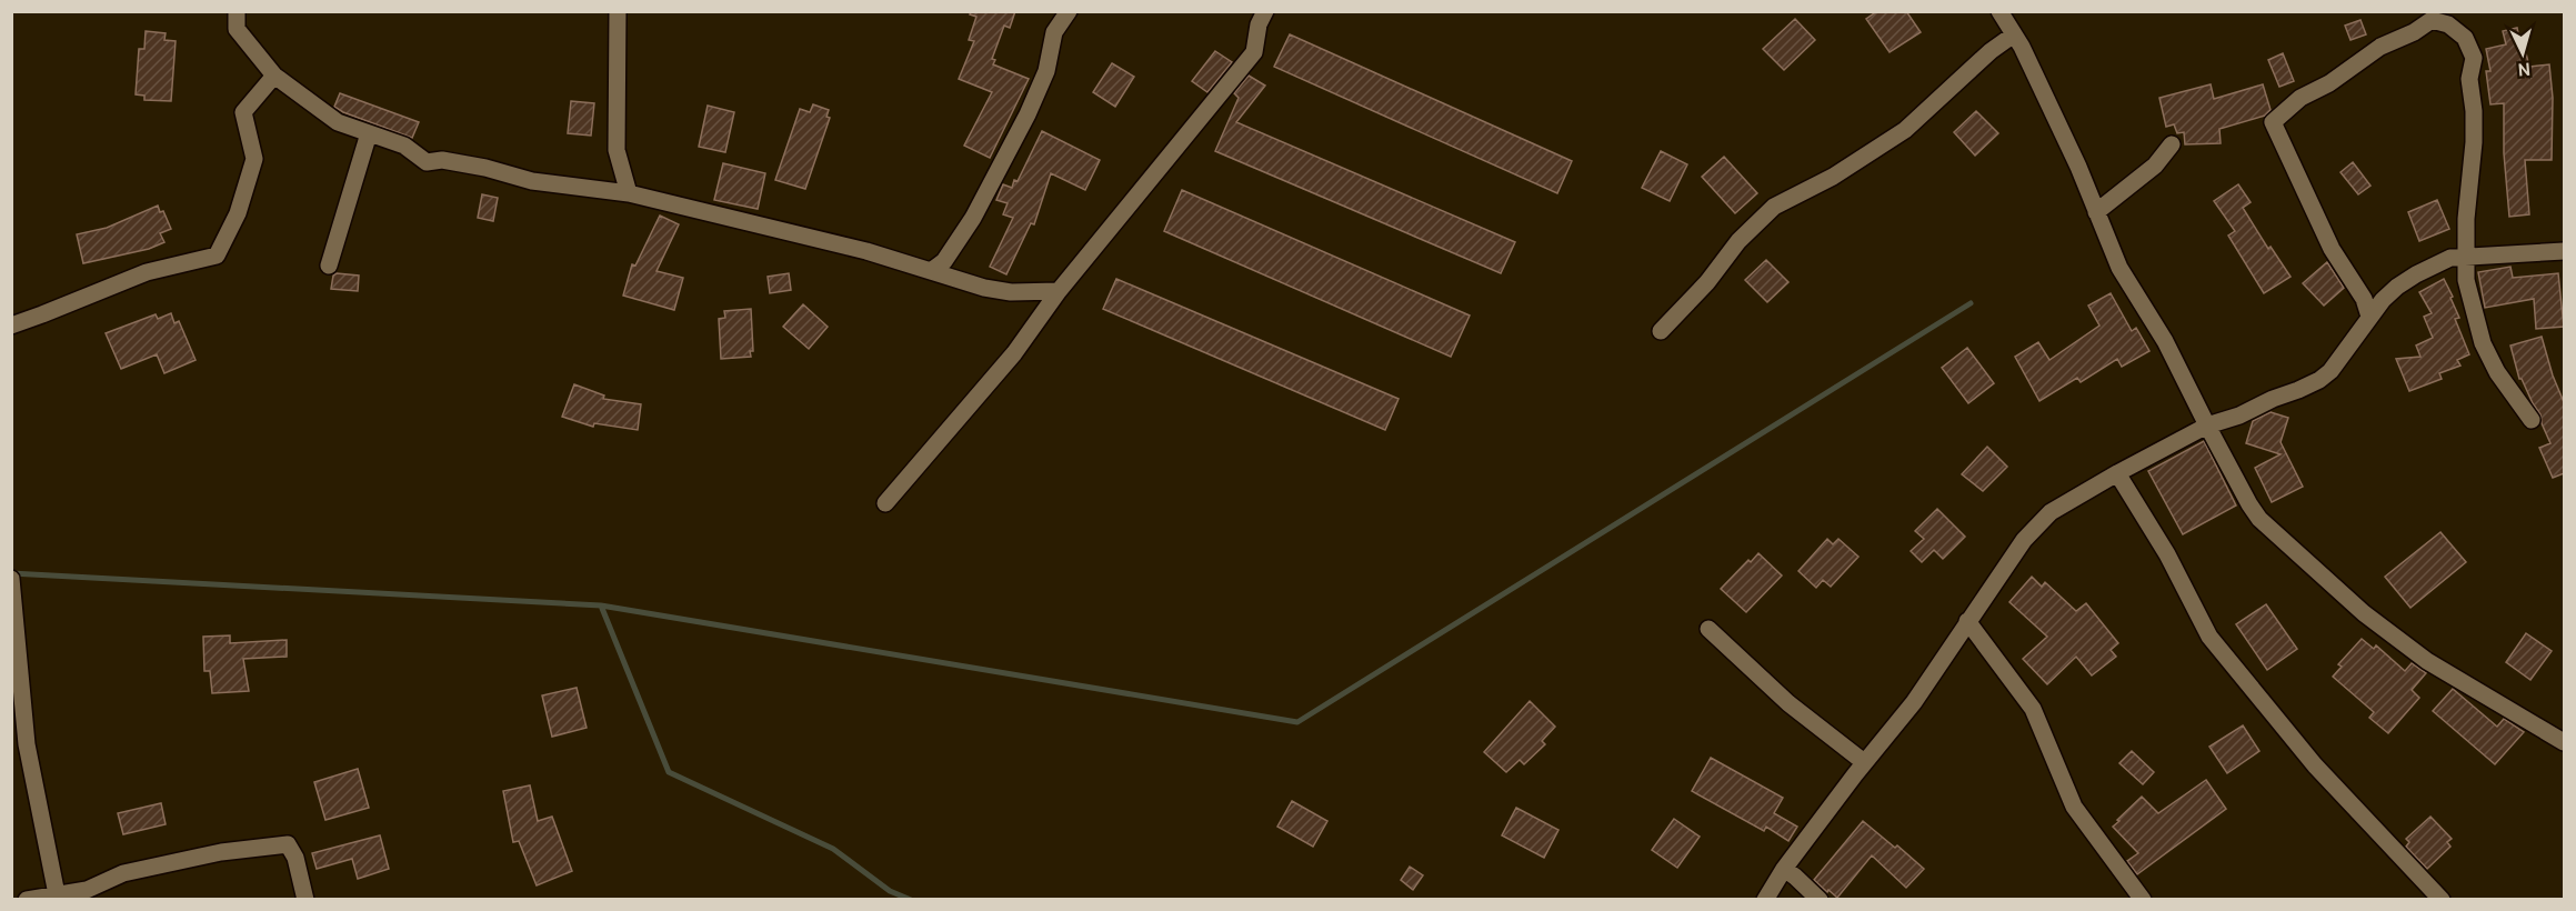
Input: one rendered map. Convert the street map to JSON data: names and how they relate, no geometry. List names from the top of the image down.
{
  "north": "bottom"
}
